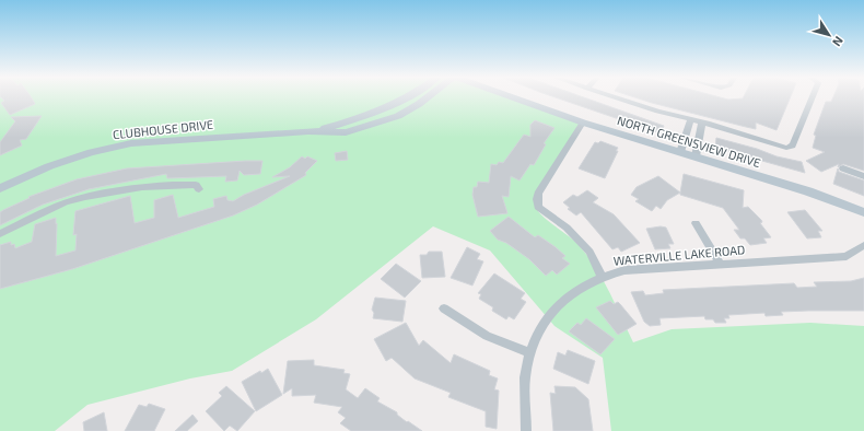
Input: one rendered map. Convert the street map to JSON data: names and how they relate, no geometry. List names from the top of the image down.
{
  "streets": {
    "street": ["CLUBHOUSE DRIVE", "NORTH GREENSVIEW DRIVE", "WATERVILLE LAKE ROAD"]
  },
  "north": "bottom right"
}
